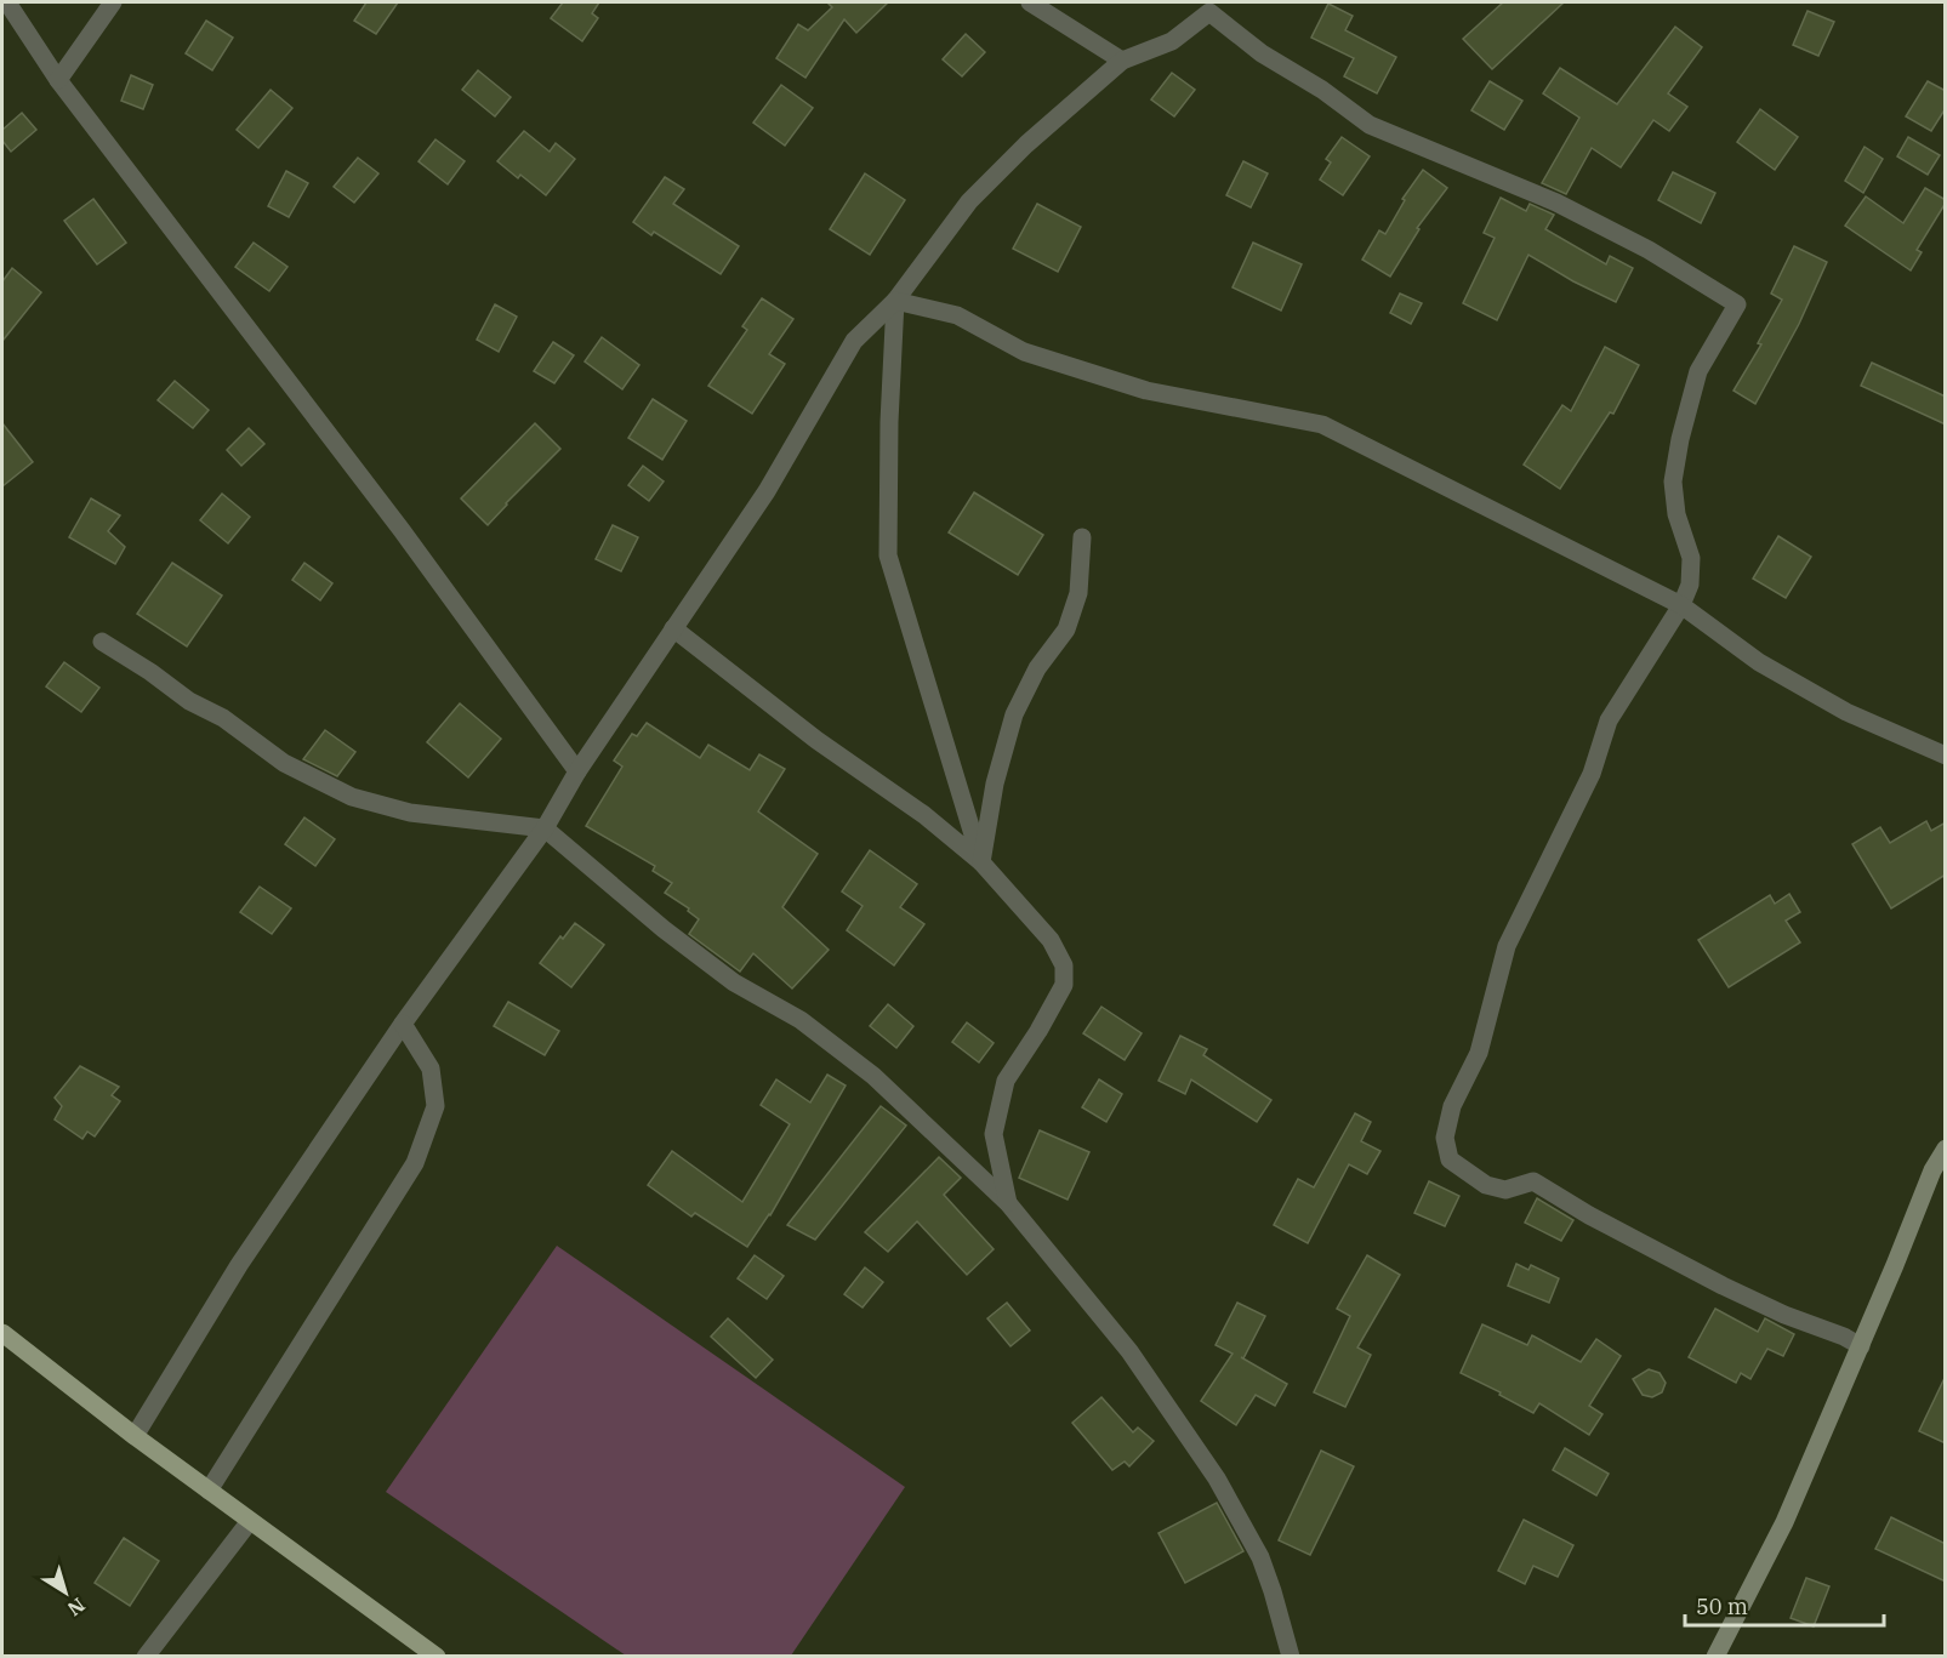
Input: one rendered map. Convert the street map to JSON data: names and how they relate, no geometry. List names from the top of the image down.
{
  "scale_bar": "50 m",
  "north": "bottom right"
}
